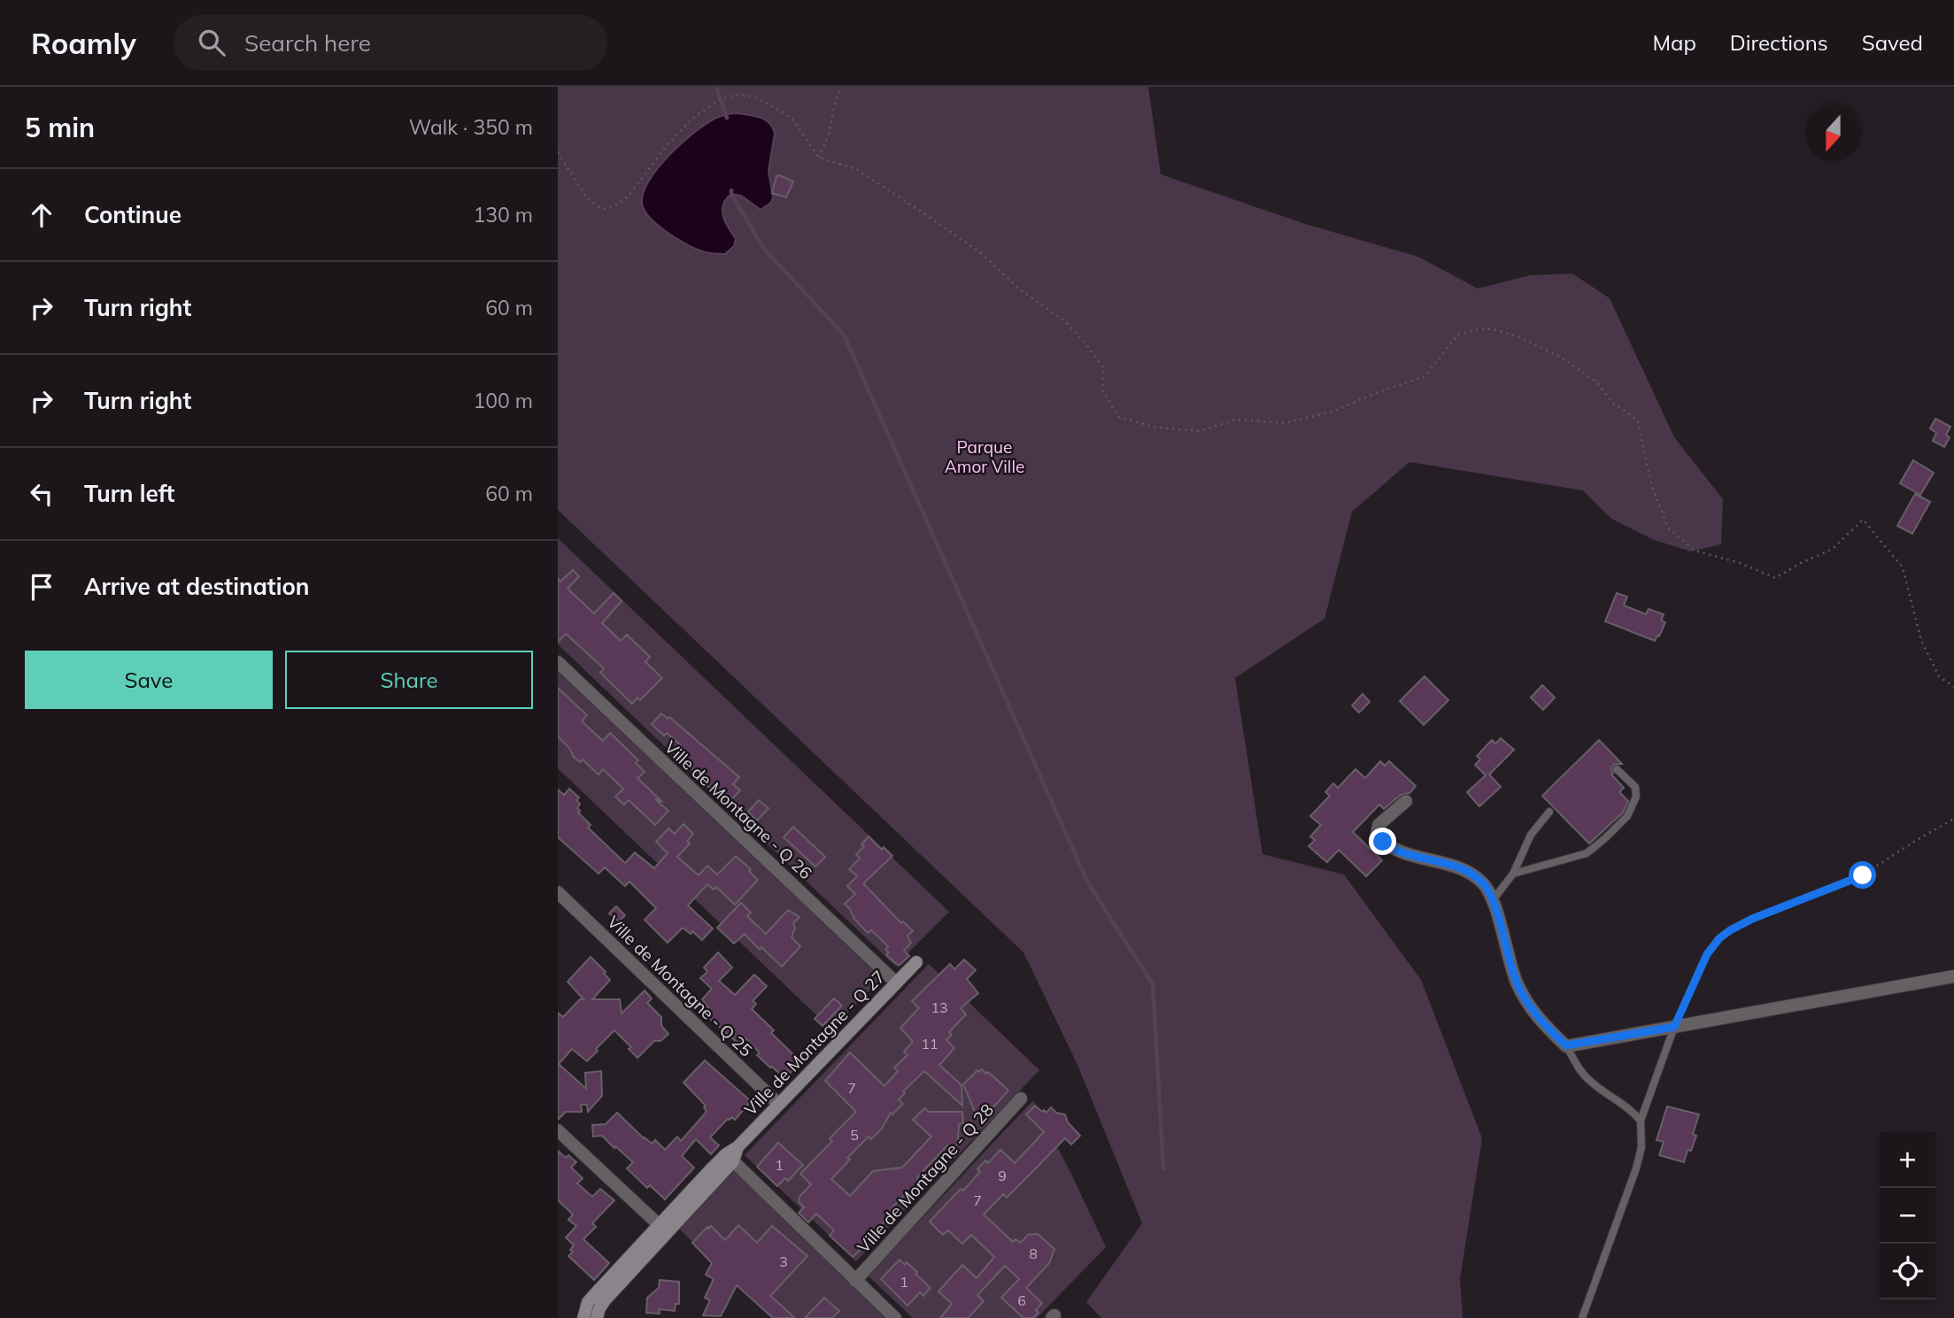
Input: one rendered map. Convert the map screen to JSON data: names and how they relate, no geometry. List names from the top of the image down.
{
  "streets": {
    "street": [
      "Ville de Montagne - Q 26",
      "Ville de Montagne - Q 25",
      "Ville de Montagne - Q 27",
      "Ville de Montagne - Q 28"
    ]
  },
  "crossings": [
    ["Ville de Montagne - Q 26", "Ville de Montagne - Q 27"],
    ["Ville de Montagne - Q 25", "Ville de Montagne - Q 27"]
  ],
  "parks": ["Parque Amor Ville"],
  "house_numbers": [
    "13",
    "11",
    "7",
    "5",
    "1",
    "9",
    "7",
    "8",
    "3",
    "1",
    "6"
  ],
  "north": "bottom",
  "page": {
    "header": "Roamly",
    "search": "Search here",
    "nav": ["Map", "Directions", "Saved"],
    "heading": ["5 min", "Walk · 350 m"],
    "list": [
      ["Continue", "130 m"],
      ["Turn right", "60 m"],
      ["Turn right", "100 m"],
      ["Turn left", "60 m"],
      "Arrive at destination"
    ],
    "buttons": ["Save", "Share"],
    "map_buttons": ["+", "−"]
  }
}
